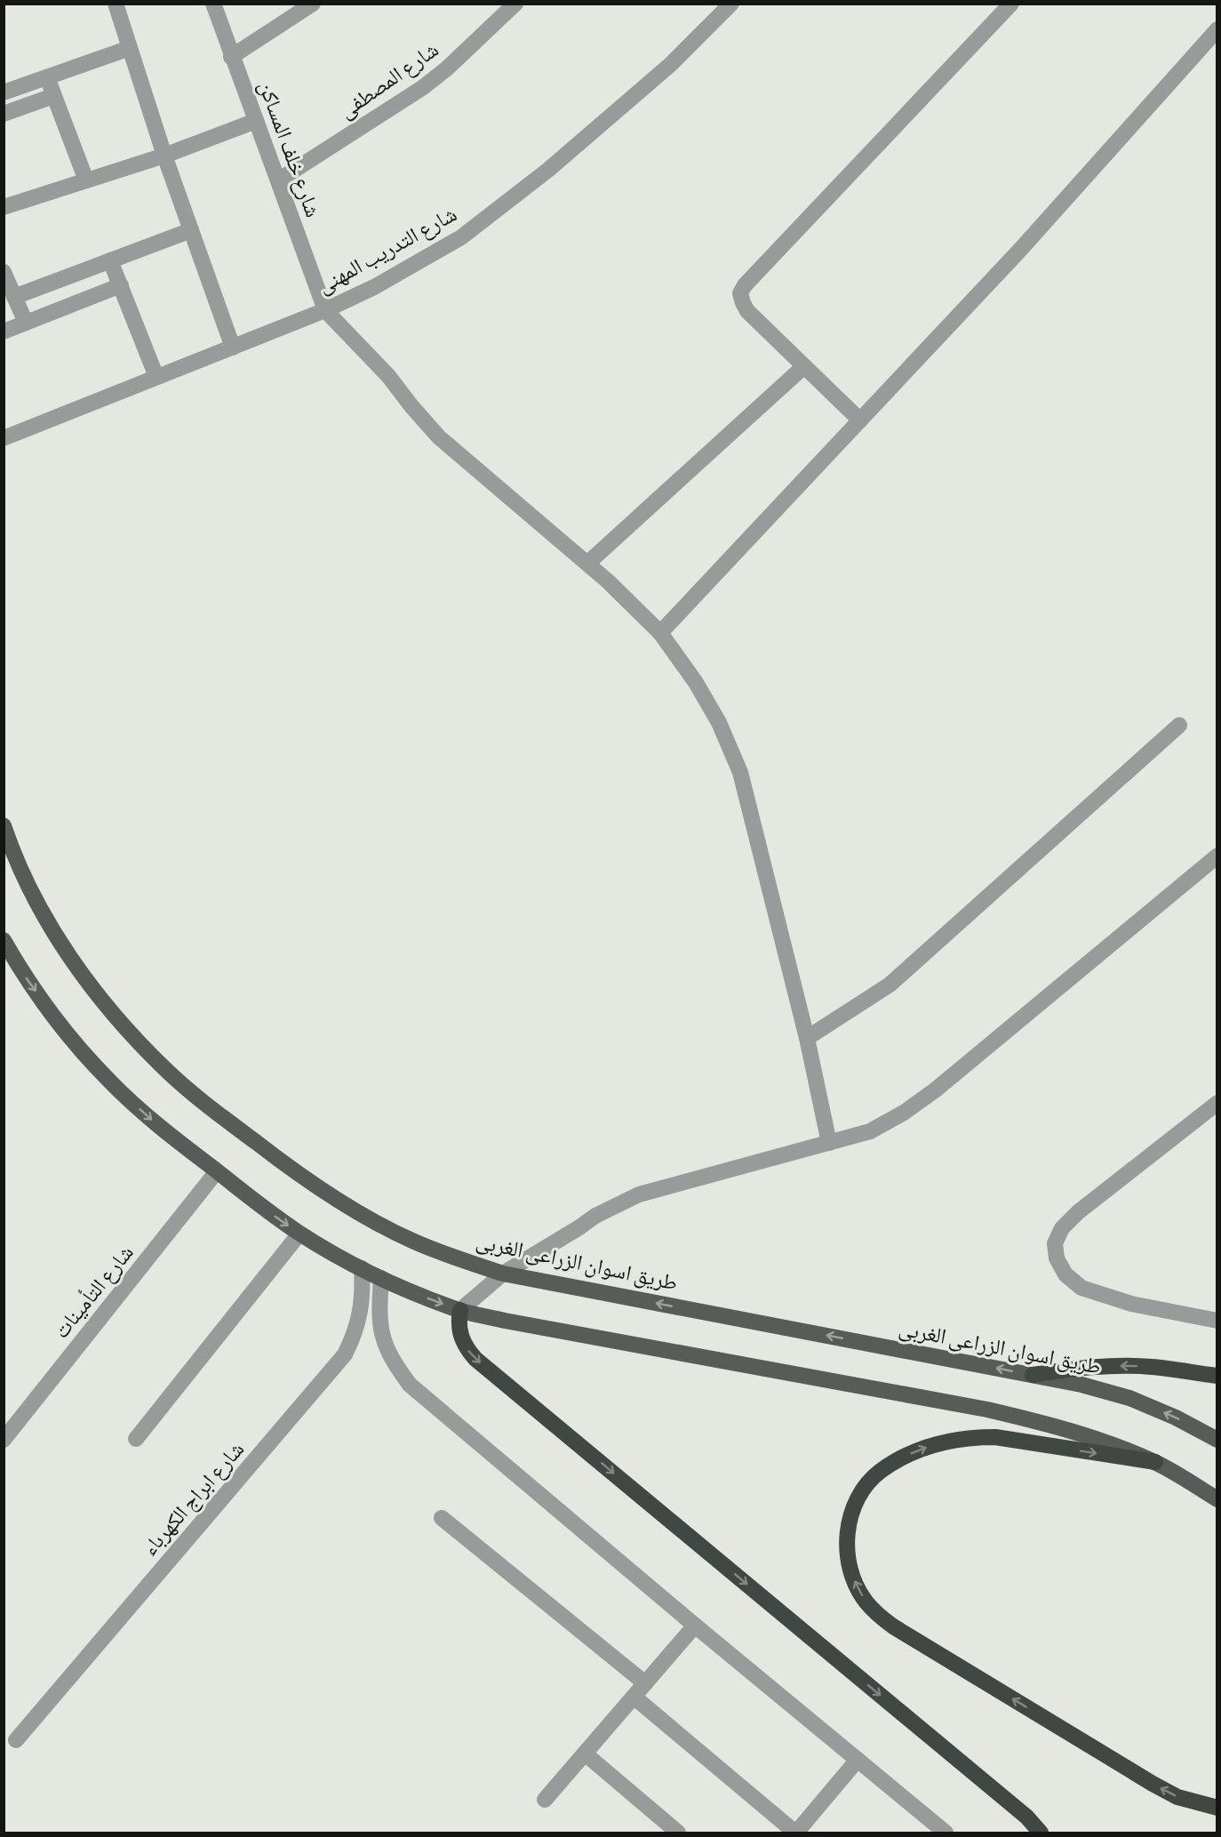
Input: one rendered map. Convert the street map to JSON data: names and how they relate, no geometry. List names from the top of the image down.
{
  "streets": {
    "main road": ["طريق اسوان الزراعى الغربى"],
    "street": [
      "شارع المصطفى",
      "شارع خلف المساكن",
      "شارع التدريب المهنى",
      "شارع التأمينات",
      "شارع ابراج الكهرباء"
    ]
  },
  "crossings": [
    ["شارع المصطفى", "شارع خلف المساكن"],
    ["شارع خلف المساكن", "شارع التدريب المهنى"]
  ]
}
